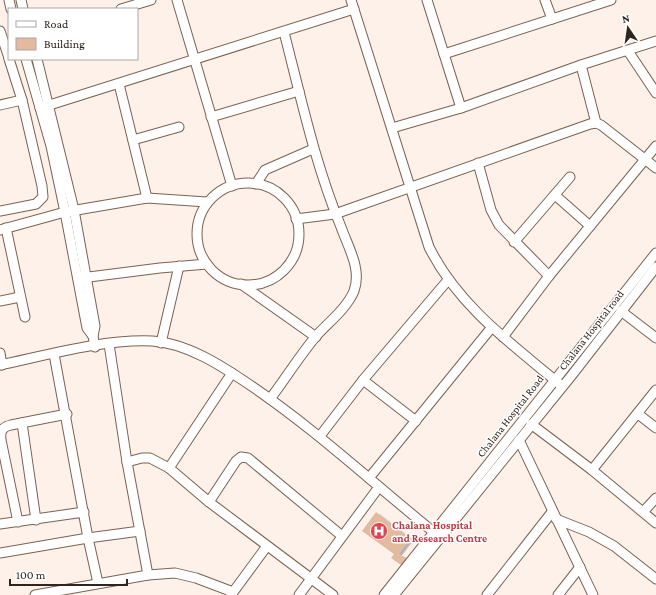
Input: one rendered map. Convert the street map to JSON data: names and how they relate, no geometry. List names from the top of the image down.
{
  "streets": {
    "street": ["Chalana Hospital road", "Chalana Hospital Road"]
  },
  "crossings": [
    ["Chalana Hospital road", "Chalana Hospital Road"]
  ],
  "places": {
    "hospital": ["Chalana Hospital and Research Centre"]
  },
  "legend": ["Road", "Building"],
  "scale_bar": "100 m",
  "north": "top"
}
